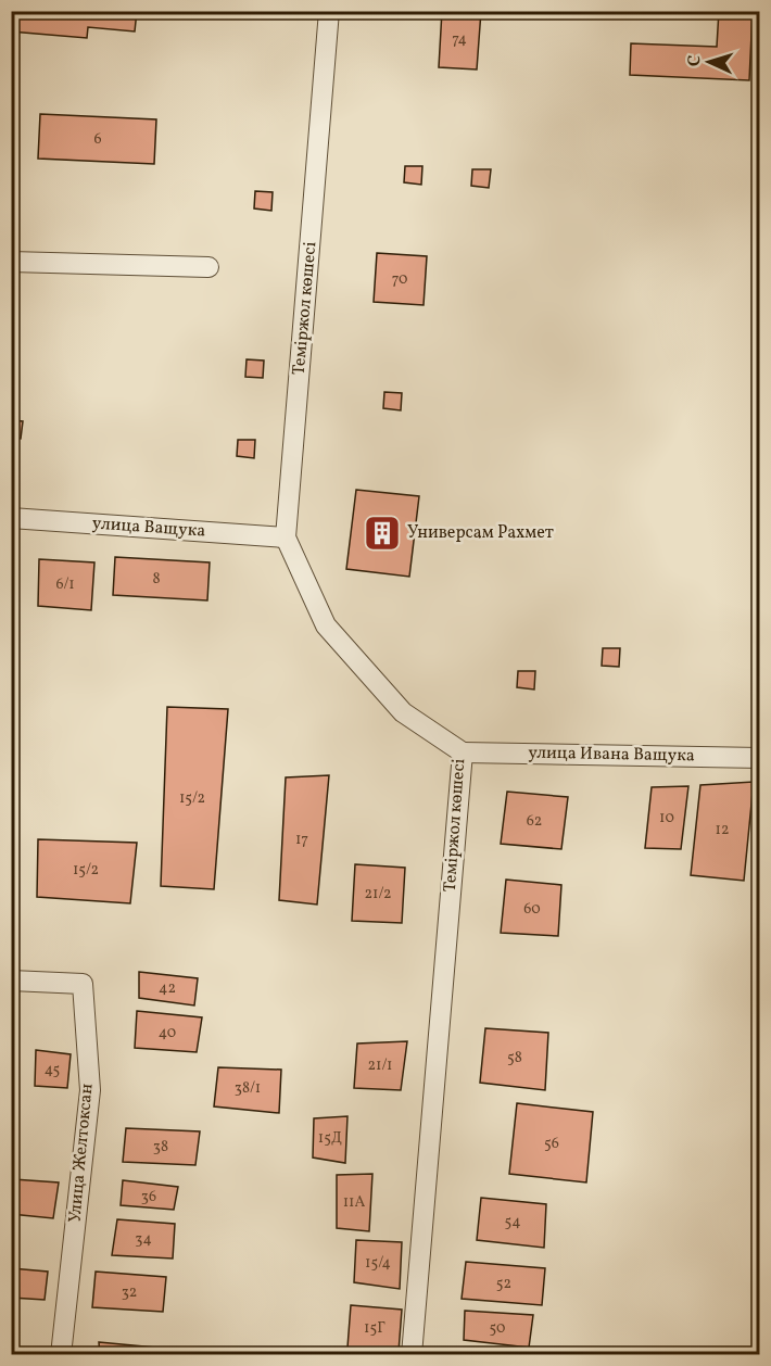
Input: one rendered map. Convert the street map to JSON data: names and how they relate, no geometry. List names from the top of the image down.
{
  "streets": {
    "street": [
      "Теміржол көшесі",
      "улица Ващука",
      "улица Ивана Ващука",
      "Улица Желтоксан"
    ]
  },
  "crossings": [
    ["Теміржол көшесі", "улица Ващука"],
    ["Теміржол көшесі", "улица Ивана Ващука"]
  ],
  "places": {
    "building": ["Универсам Рахмет"]
  },
  "house_numbers": [
    "74",
    "6",
    "70",
    "8",
    "6/1",
    "15/2",
    "10",
    "62",
    "12",
    "17",
    "15/2",
    "21/2",
    "60",
    "42",
    "40",
    "58",
    "21/1",
    "45",
    "38/1",
    "15Д",
    "56",
    "38",
    "36",
    "11А",
    "54",
    "34",
    "15/4",
    "52",
    "32",
    "15Г",
    "50"
  ],
  "north": "left"
}
